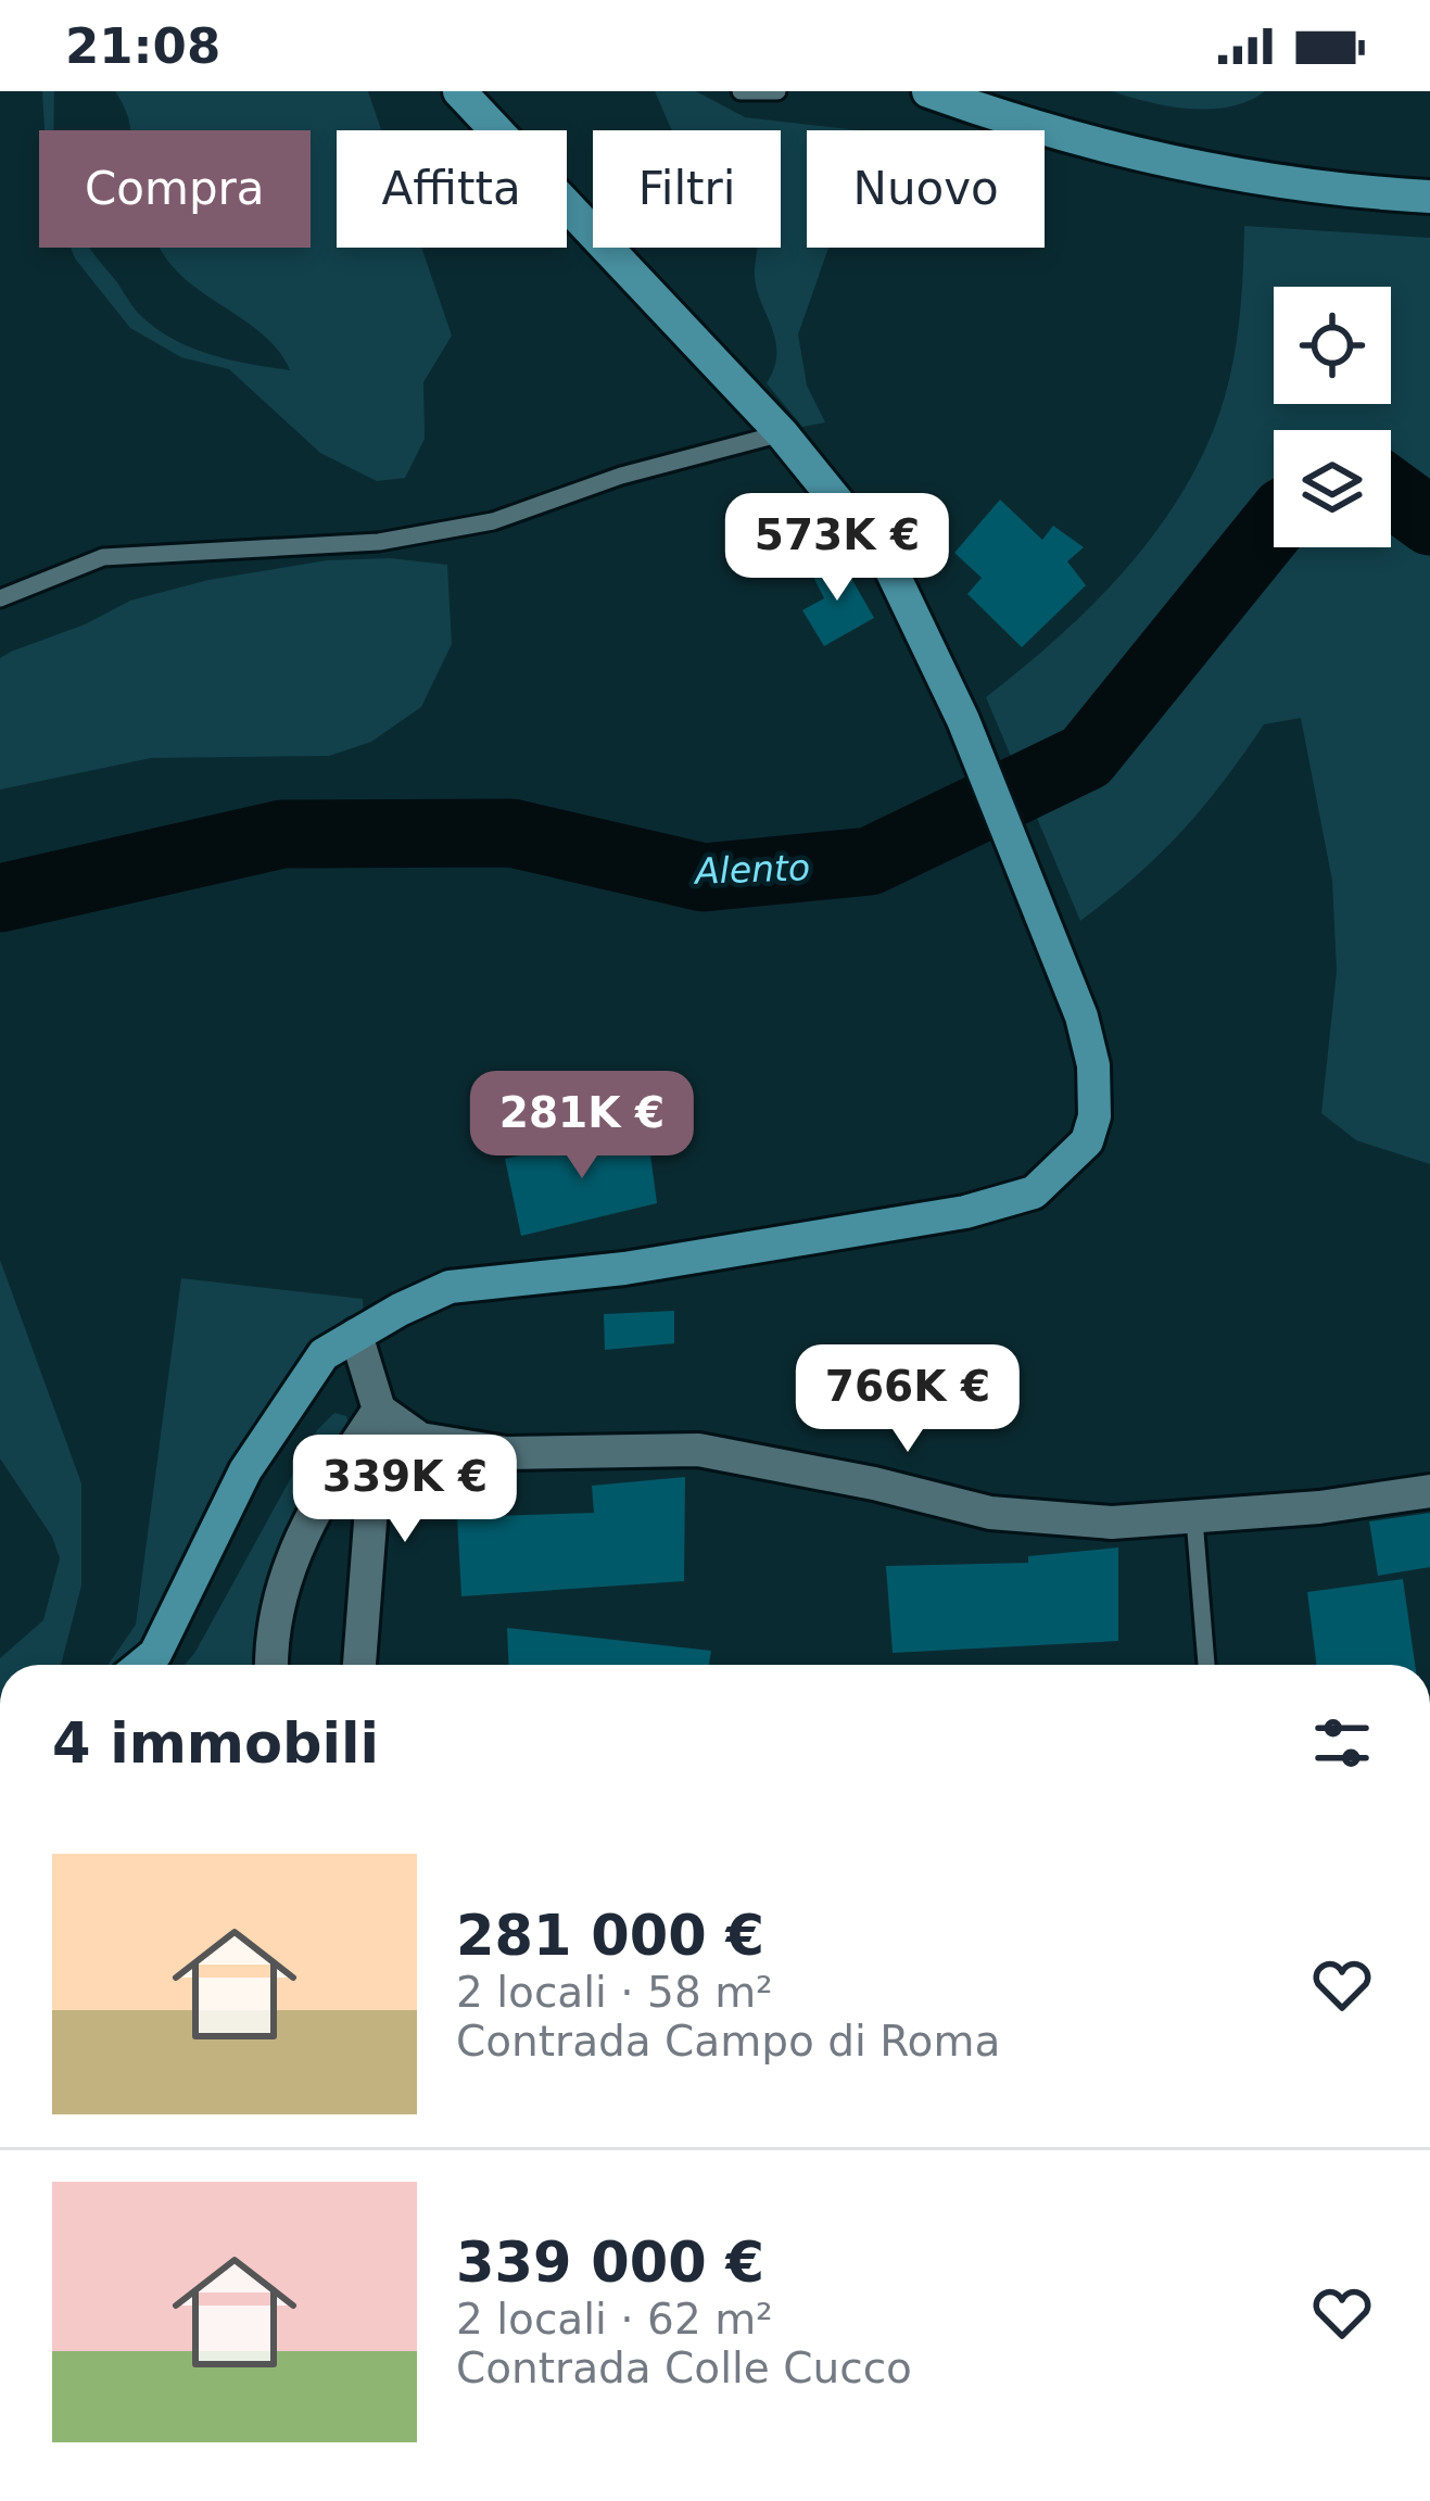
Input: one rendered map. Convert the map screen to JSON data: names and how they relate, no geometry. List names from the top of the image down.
{
  "water": ["Alento"],
  "page": {
    "status": "21:08",
    "chip": [
      "Compra",
      "Affitta",
      "Filtri",
      "Nuovo"
    ],
    "price": [
      "573K €",
      "281K €",
      "766K €",
      "339K €"
    ],
    "heading": "4 immobili",
    "list": [
      {
        "name": "281 000 €",
        "note": "2 locali · 58 m² · Contrada Campo di Roma"
      },
      {
        "name": "339 000 €",
        "note": "2 locali · 62 m² · Contrada Colle Cucco"
      }
    ]
  }
}
